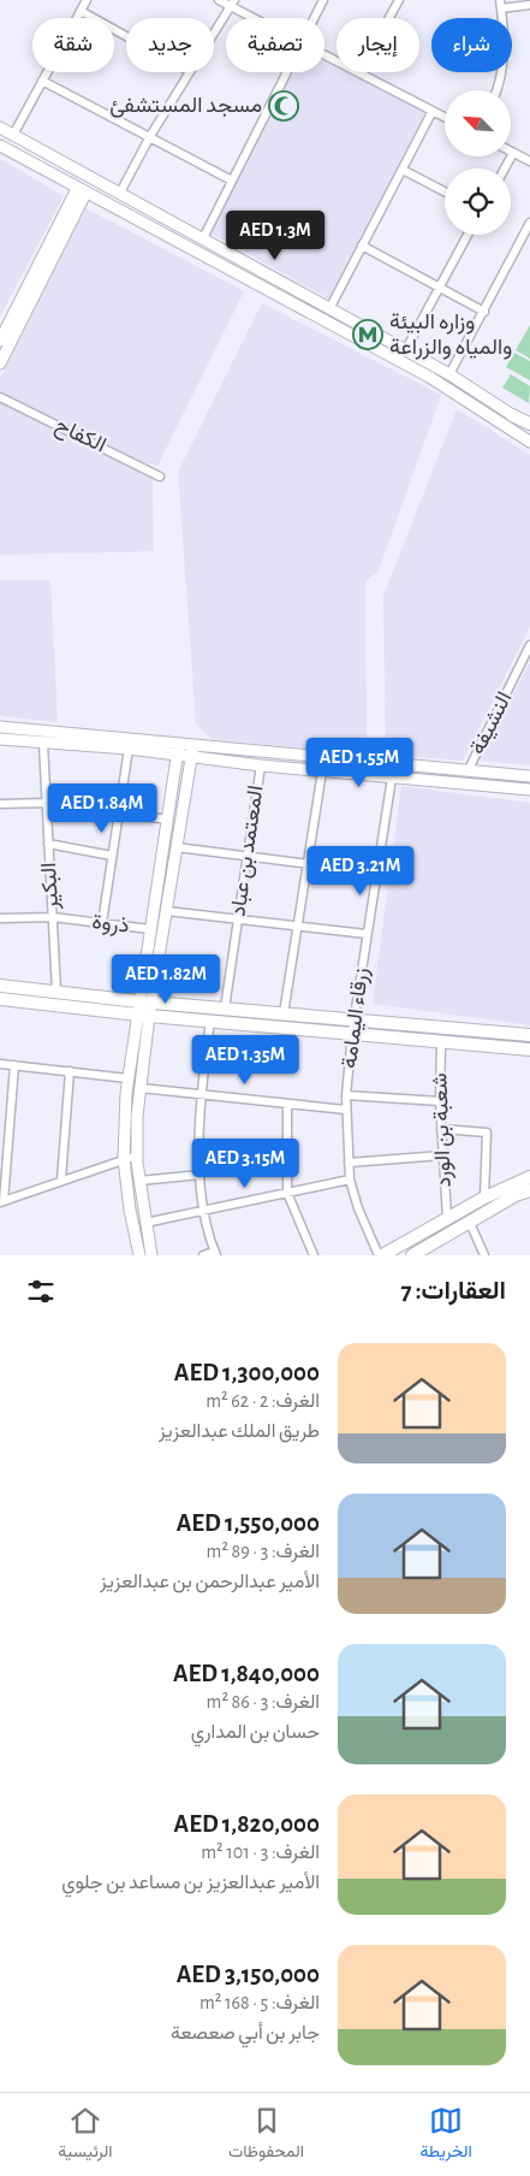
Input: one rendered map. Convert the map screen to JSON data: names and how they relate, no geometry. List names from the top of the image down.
{
  "streets": {
    "street": [
      "الكفاح",
      "النشيفة",
      "المعتمد بن عباد",
      "البكير",
      "ذروة",
      "زرقاء اليمامة",
      "شعبة بن الورد"
    ]
  },
  "crossings": [
    ["البكير", "ذروة"]
  ],
  "places": {
    "mosque": ["مسجد المستشفئ"],
    "metro station": ["وزاره البيئة والمياه والزراعة"]
  },
  "north": "top left",
  "page": {
    "chip": [
      "شراء",
      "إيجار",
      "تصفية",
      "جديد",
      "شقة"
    ],
    "price": [
      "AED 1.3M",
      "AED 1.55M",
      "AED 1.84M",
      "AED 3.21M",
      "AED 1.82M",
      "AED 1.35M",
      "AED 3.15M"
    ],
    "heading": "العقارات: 7",
    "list": [
      {
        "name": "AED 1,300,000",
        "note": "الغرف: 2 · 62 m² · طريق الملك عبدالعزيز"
      },
      {
        "name": "AED 1,550,000",
        "note": "الغرف: 3 · 89 m² · الأمير عبدالرحمن بن عبدالعزيز"
      },
      {
        "name": "AED 1,840,000",
        "note": "الغرف: 3 · 86 m² · حسان بن المداري"
      },
      {
        "name": "AED 1,820,000",
        "note": "الغرف: 3 · 101 m² · الأمير عبدالعزيز بن مساعد بن جلوي"
      },
      {
        "name": "AED 3,150,000",
        "note": "الغرف: 5 · 168 m² · جابر بن أبي صعصعة"
      }
    ],
    "tabs": ["الخريطة", "المحفوظات", "الرئيسية"]
  }
}
